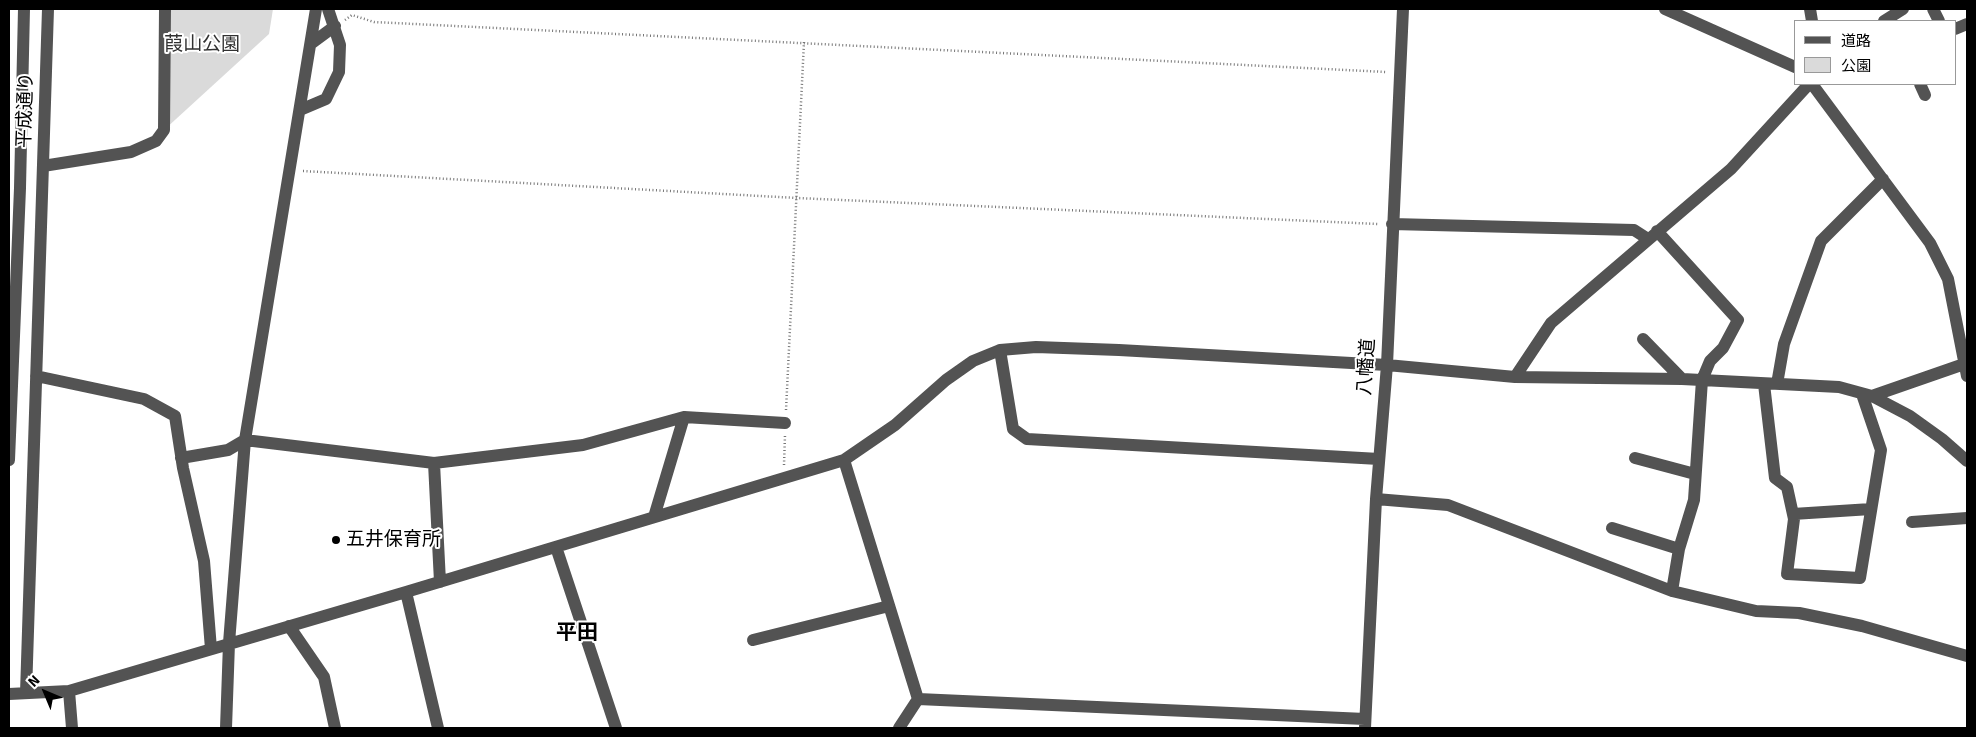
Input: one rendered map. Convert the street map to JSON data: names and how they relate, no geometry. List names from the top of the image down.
{
  "streets": {
    "street": ["平成通り", "八幡道"]
  },
  "districts": ["平田"],
  "parks": ["葭山公園"],
  "places": ["五井保育所"],
  "legend": ["道路", "公園"],
  "north": "top left"
}
